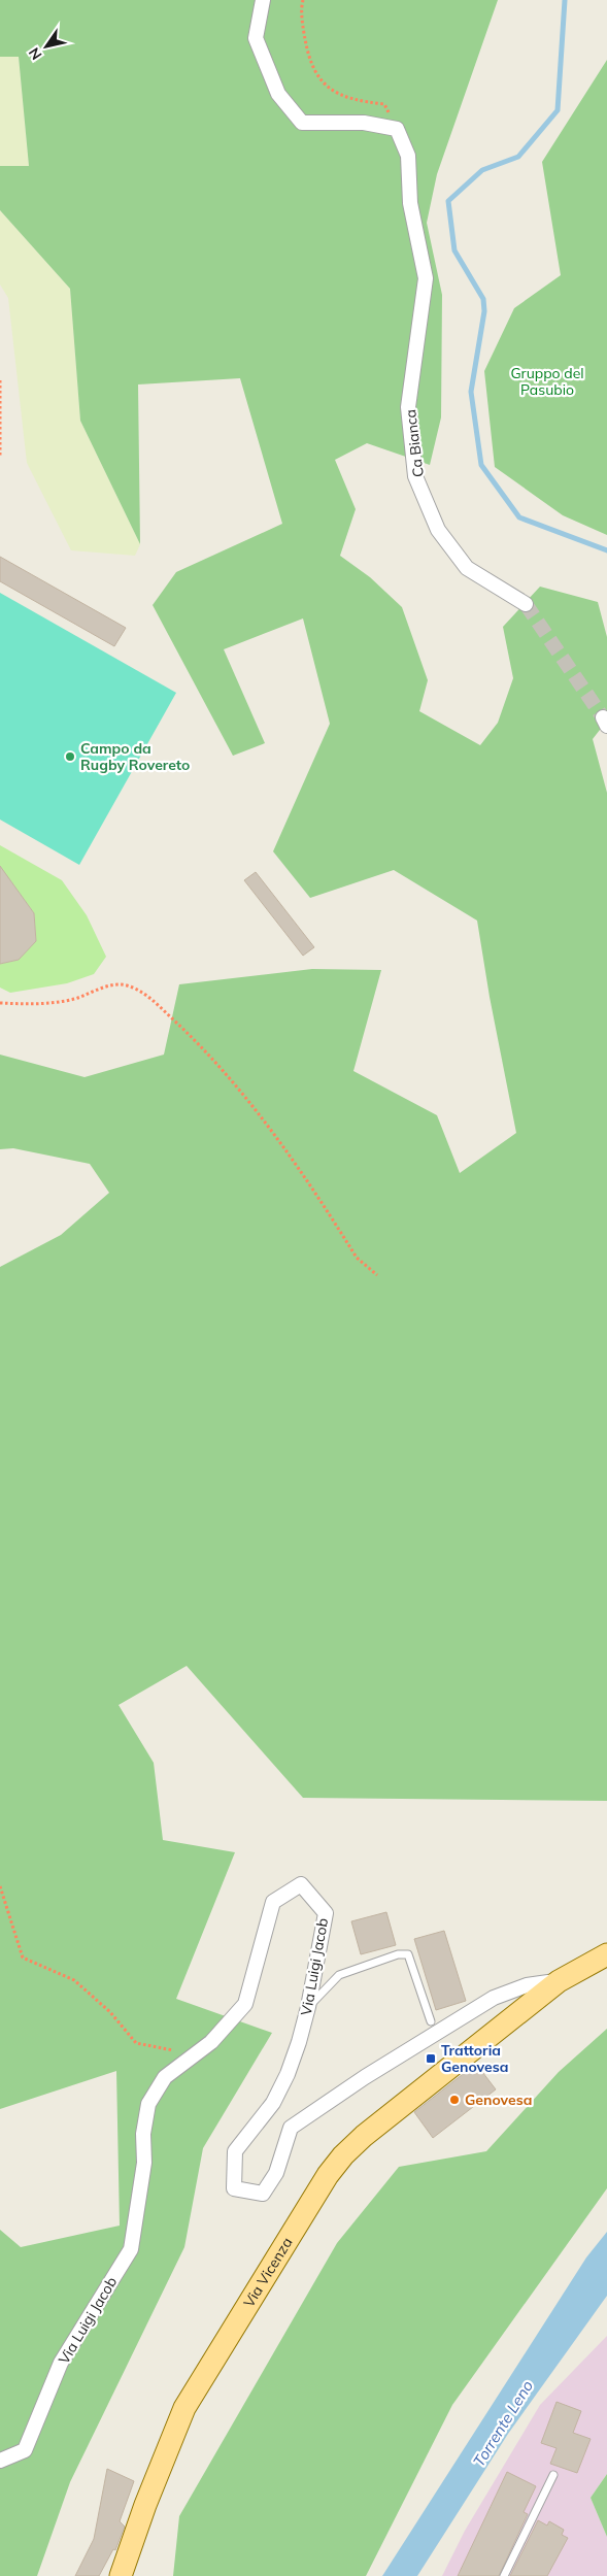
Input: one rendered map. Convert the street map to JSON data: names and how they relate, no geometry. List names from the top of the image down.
{
  "streets": {
    "main road": ["Via Vicenza"],
    "street": ["Ca Bianca", "Via Luigi Jacob"]
  },
  "crossings": [
    ["Via Luigi Jacob", "Via Vicenza"]
  ],
  "water": ["Torrente Leno"],
  "parks": ["Gruppo del Pasubio"],
  "places": {
    "other": ["Campo da Rugby Rovereto", "Genovesa"],
    "transit": ["Trattoria Genovesa"]
  },
  "north": "bottom left"
}
